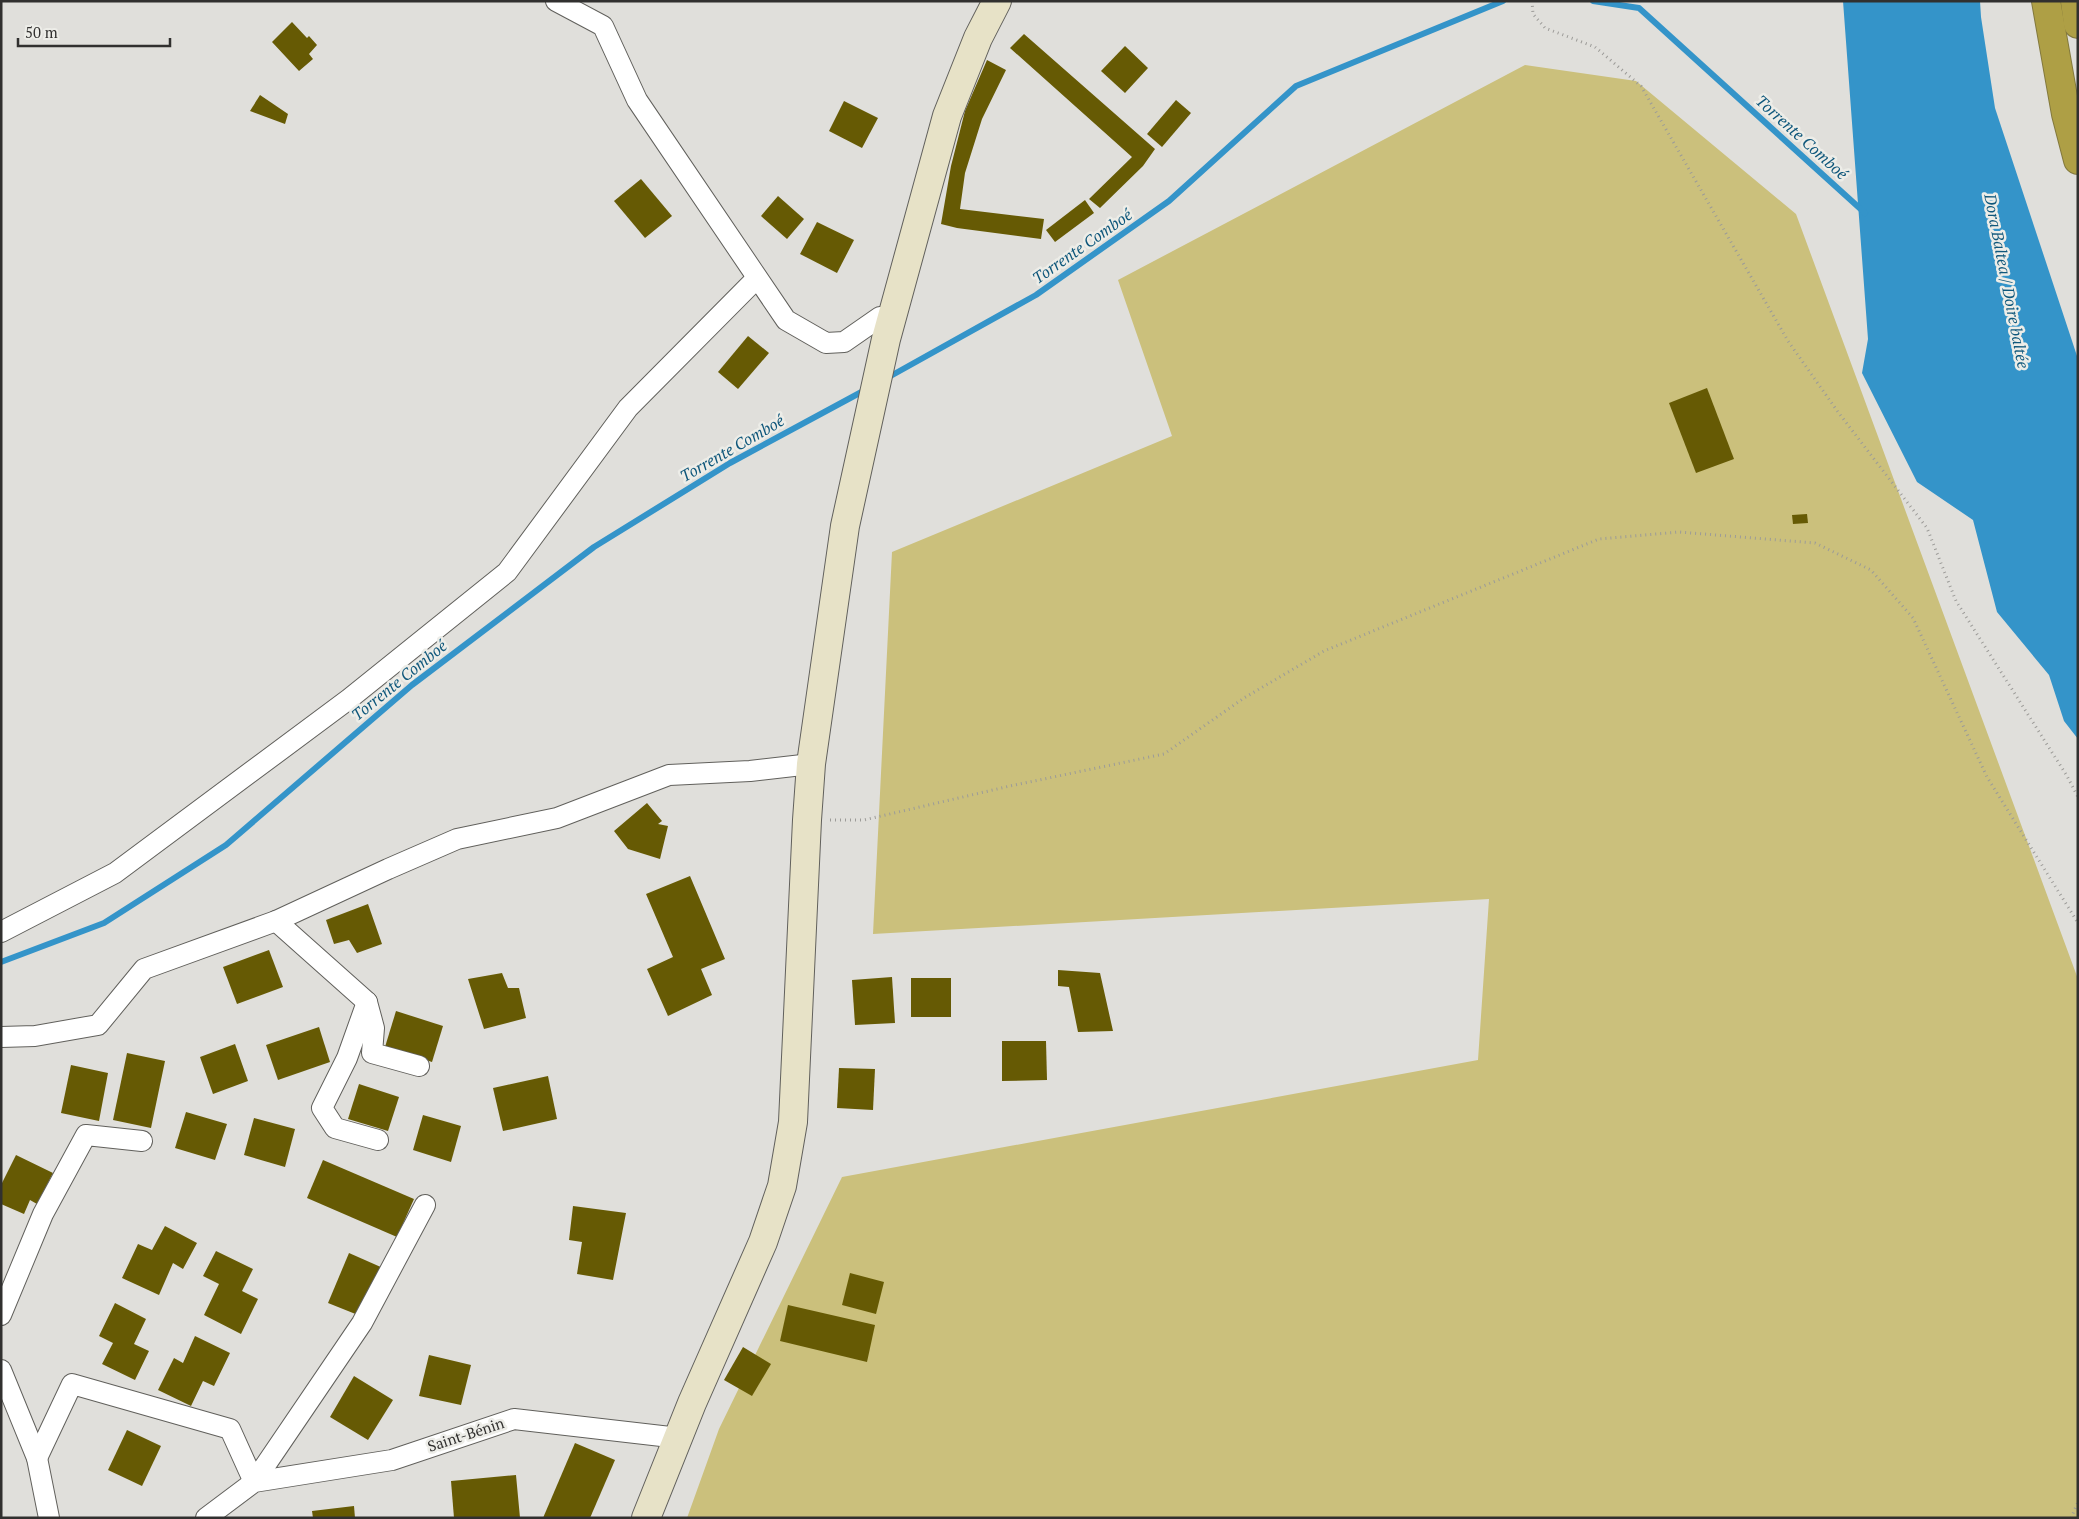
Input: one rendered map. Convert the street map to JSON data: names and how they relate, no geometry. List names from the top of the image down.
{
  "streets": {
    "street": ["Saint-Bénin"]
  },
  "water": ["Torrente Comboé", "Dora Baltea / Doire baltée"],
  "scale_bar": "50 m"
}
